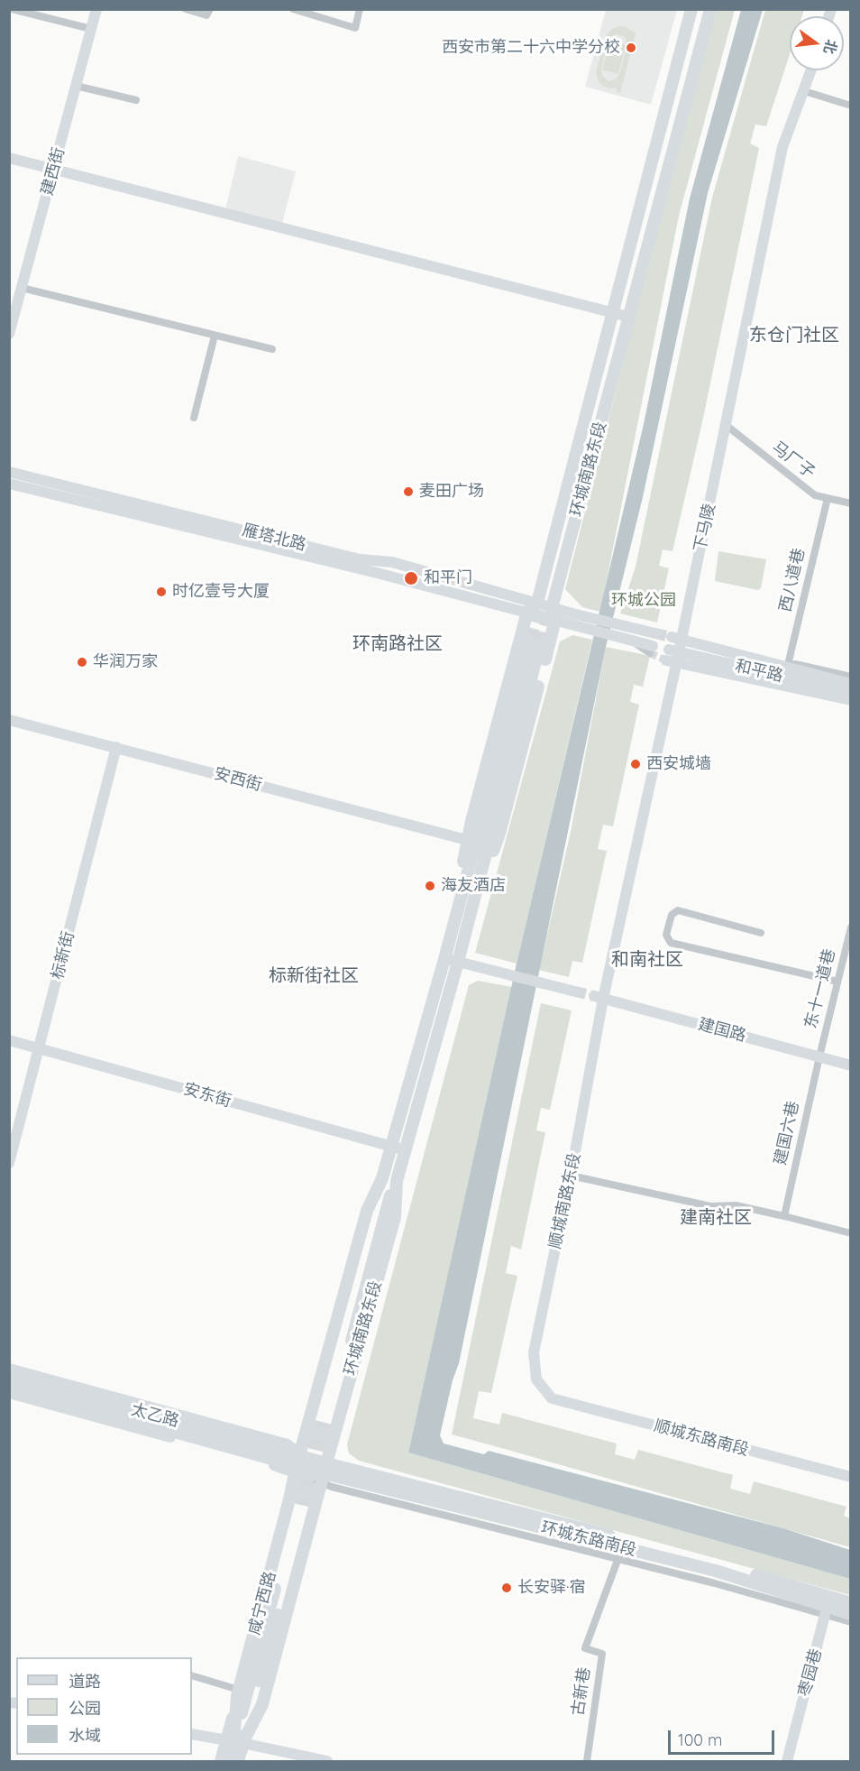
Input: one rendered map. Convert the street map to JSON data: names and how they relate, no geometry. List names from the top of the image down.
{
  "streets": {
    "main road": [
      "环城南路东段",
      "太乙路",
      "环城东路南段",
      "咸宁西路"
    ],
    "street": [
      "建西街",
      "马厂子",
      "下马陵",
      "雁塔北路",
      "西八道巷",
      "和平路",
      "安西街",
      "标新街",
      "东十一道巷",
      "建国路",
      "安东街",
      "建国六巷",
      "顺城南路东段",
      "顺城东路南段",
      "枣园巷",
      "古新巷"
    ]
  },
  "crossings": [
    ["马厂子", "下马陵"],
    ["马厂子", "西八道巷"],
    ["环城南路东段", "雁塔北路"],
    ["环城南路东段", "安西街"],
    ["环城南路东段", "安东街"],
    ["环城南路东段", "太乙路"],
    ["环城南路东段", "环城东路南段"],
    ["环城南路东段", "咸宁西路"],
    ["下马陵", "和平路"],
    ["下马陵", "建国路"],
    ["下马陵", "顺城南路东段"],
    ["西八道巷", "和平路"],
    ["安西街", "标新街"],
    ["标新街", "安东街"],
    ["东十一道巷", "建国路"],
    ["东十一道巷", "建国六巷"],
    ["建国路", "建国六巷"],
    ["建国路", "顺城南路东段"],
    ["顺城南路东段", "顺城东路南段"],
    ["太乙路", "咸宁西路"],
    ["环城东路南段", "咸宁西路"],
    ["环城东路南段", "枣园巷"],
    ["环城东路南段", "古新巷"]
  ],
  "districts": [
    "东仓门社区",
    "环南路社区",
    "和南社区",
    "标新街社区",
    "建南社区"
  ],
  "parks": ["环城公园"],
  "places": [
    "西安市第二十六中学分校",
    "麦田广场",
    "和平门",
    "时亿壹号大厦",
    "华润万家",
    "西安城墙",
    "海友酒店",
    "长安驿·宿"
  ],
  "legend": ["道路", "公园", "水域"],
  "scale_bar": "100 m",
  "north": "right"
}
